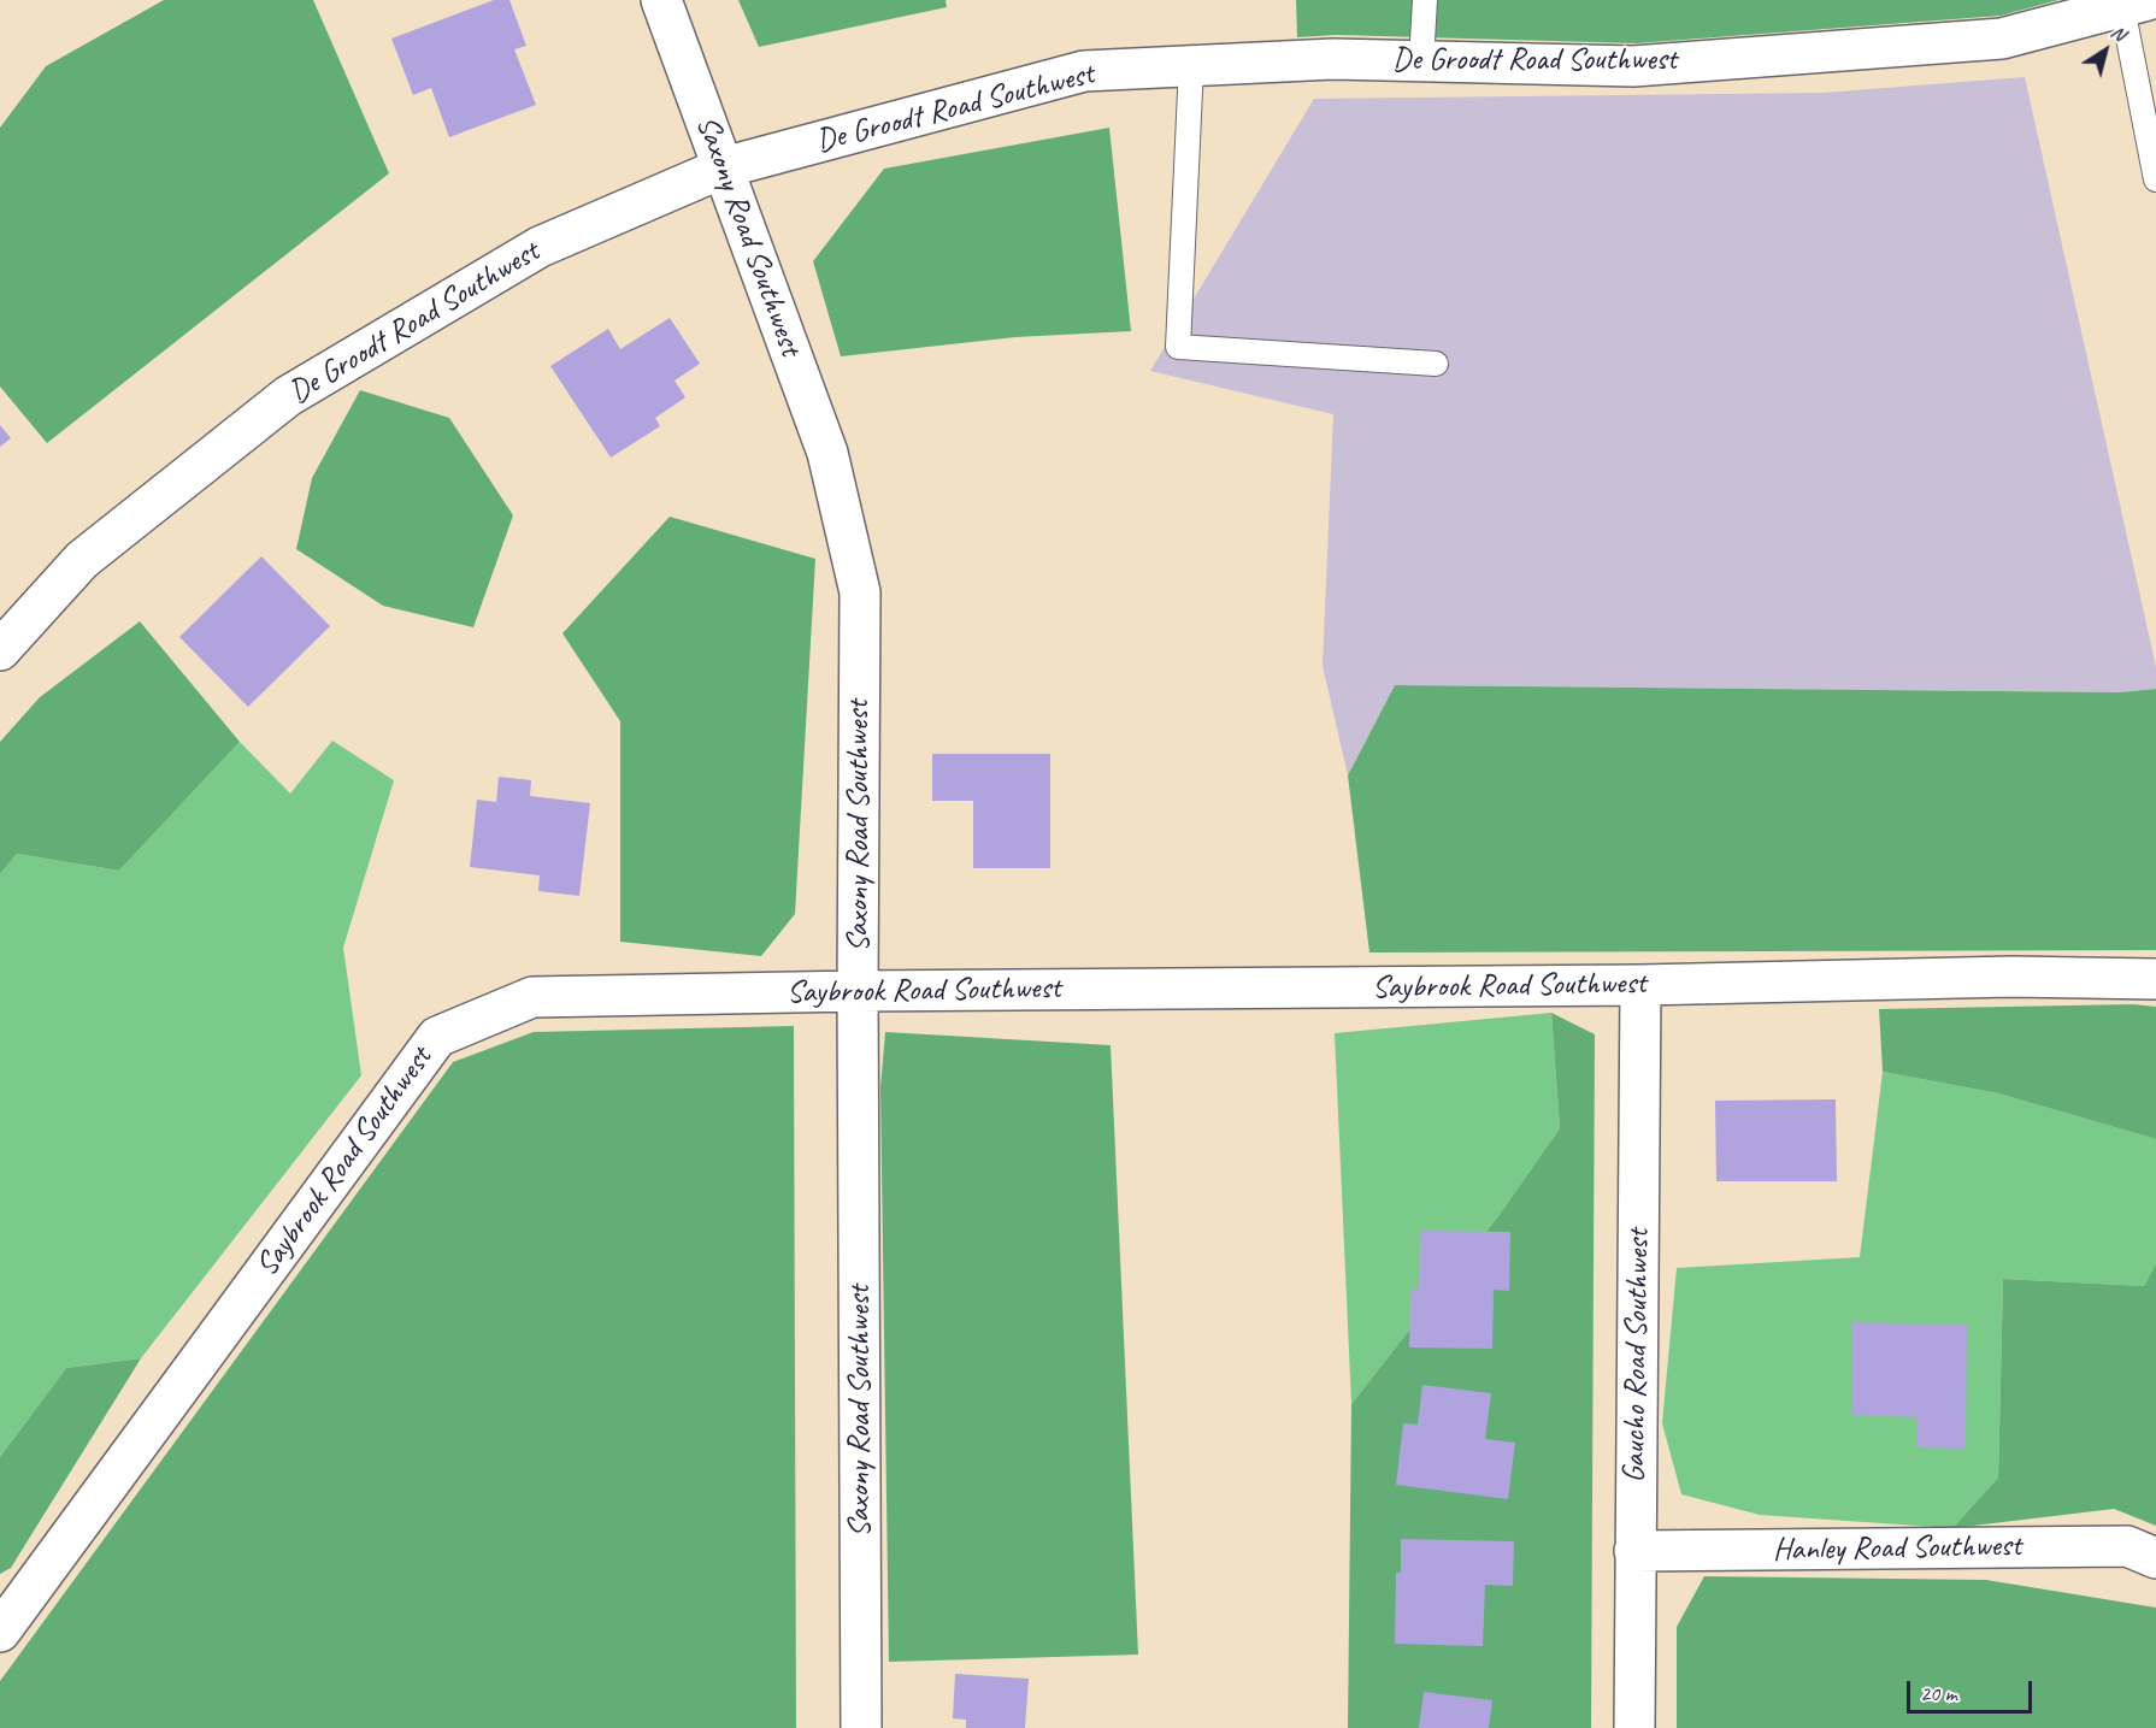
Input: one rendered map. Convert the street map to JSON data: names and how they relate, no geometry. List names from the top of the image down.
{
  "streets": {
    "street": [
      "De Groodt Road Southwest",
      "Saxony Road Southwest",
      "Saybrook Road Southwest",
      "Gaucho Road Southwest",
      "Hanley Road Southwest"
    ]
  },
  "crossings": [
    ["De Groodt Road Southwest", "Saxony Road Southwest"],
    ["Saxony Road Southwest", "Saybrook Road Southwest"],
    ["Saybrook Road Southwest", "Gaucho Road Southwest"],
    ["Gaucho Road Southwest", "Hanley Road Southwest"]
  ],
  "scale_bar": "20 m",
  "north": "top right"
}
